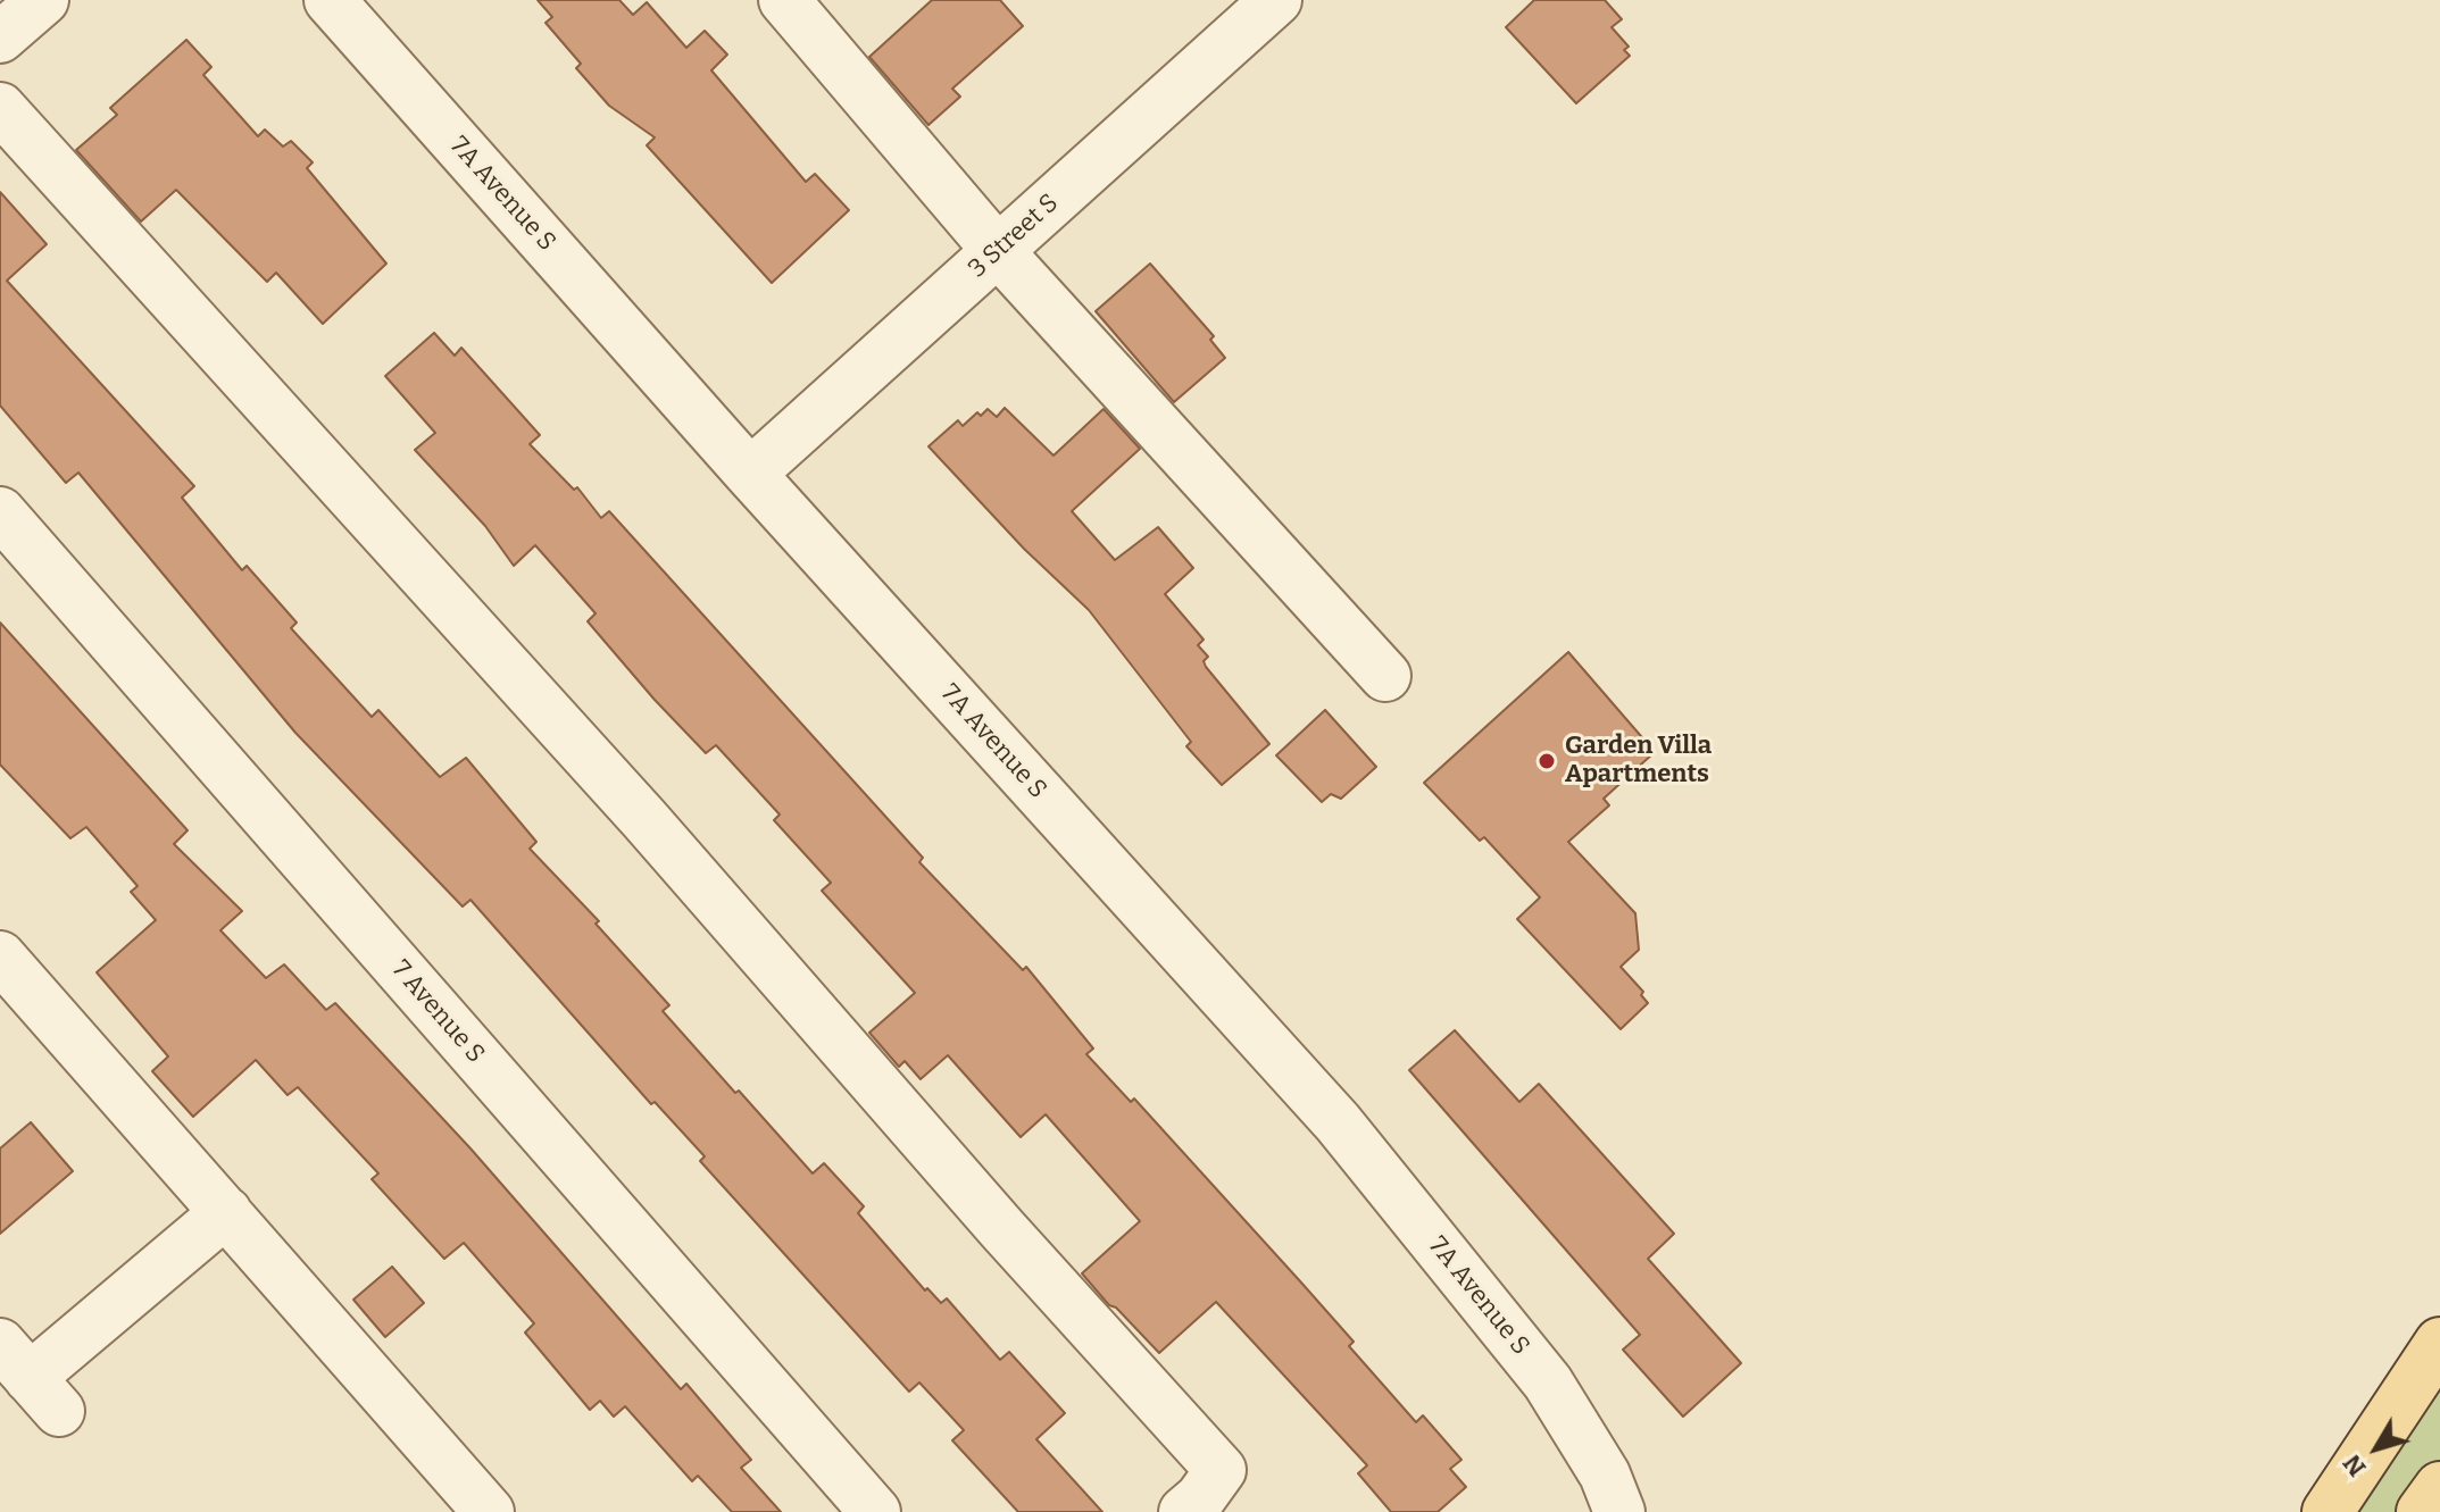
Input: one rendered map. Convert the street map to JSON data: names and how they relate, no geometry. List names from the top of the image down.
{
  "streets": {
    "street": ["7A Avenue S", "3 Street S", "7 Avenue S"]
  },
  "crossings": [
    ["7A Avenue S", "3 Street S"]
  ],
  "places": ["Garden Villa Apartments"],
  "north": "bottom left"
}
